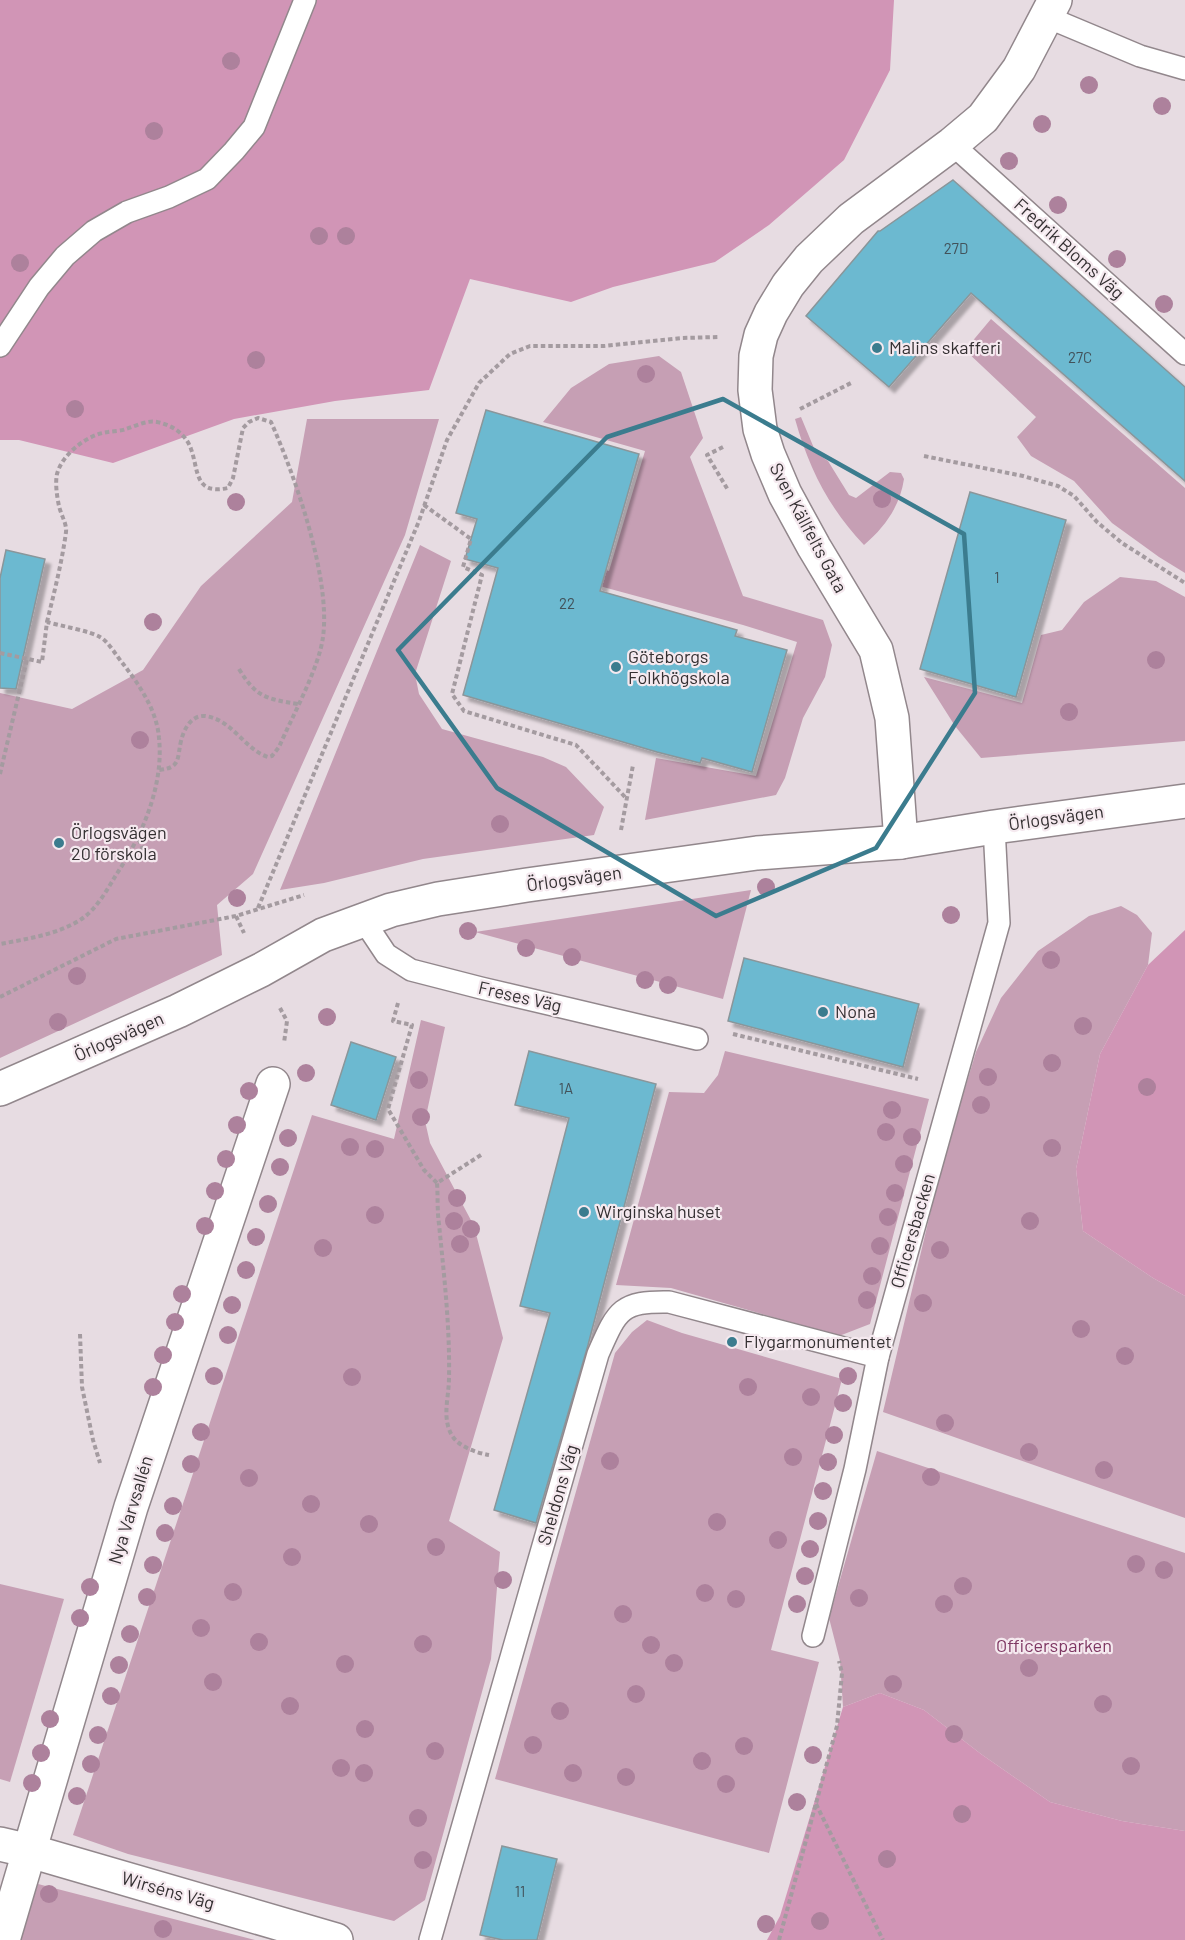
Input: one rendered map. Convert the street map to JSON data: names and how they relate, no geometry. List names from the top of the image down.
{
  "streets": {
    "street": [
      "Sven Källfelts Gata",
      "Örlogsvägen",
      "Nya Varvsallén",
      "Wirséns Väg"
    ],
    "lane": [
      "Fredrik Bloms Väg",
      "Freses Väg",
      "Officersbacken",
      "Sheldons Väg"
    ]
  },
  "crossings": [
    ["Fredrik Bloms Väg", "Sven Källfelts Gata"],
    ["Sven Källfelts Gata", "Örlogsvägen"],
    ["Örlogsvägen", "Freses Väg"],
    ["Örlogsvägen", "Officersbacken"],
    ["Officersbacken", "Sheldons Väg"],
    ["Nya Varvsallén", "Wirséns Väg"]
  ],
  "parks": ["Officersparken"],
  "places": [
    "Malins skafferi",
    "Göteborgs Folkhögskola",
    "Örlogsvägen 20 förskola",
    "Nona",
    "Wirginska huset",
    "Flygarmonumentet"
  ],
  "house_numbers": [
    "27D",
    "27C",
    "1",
    "22",
    "1A",
    "11"
  ]
}
